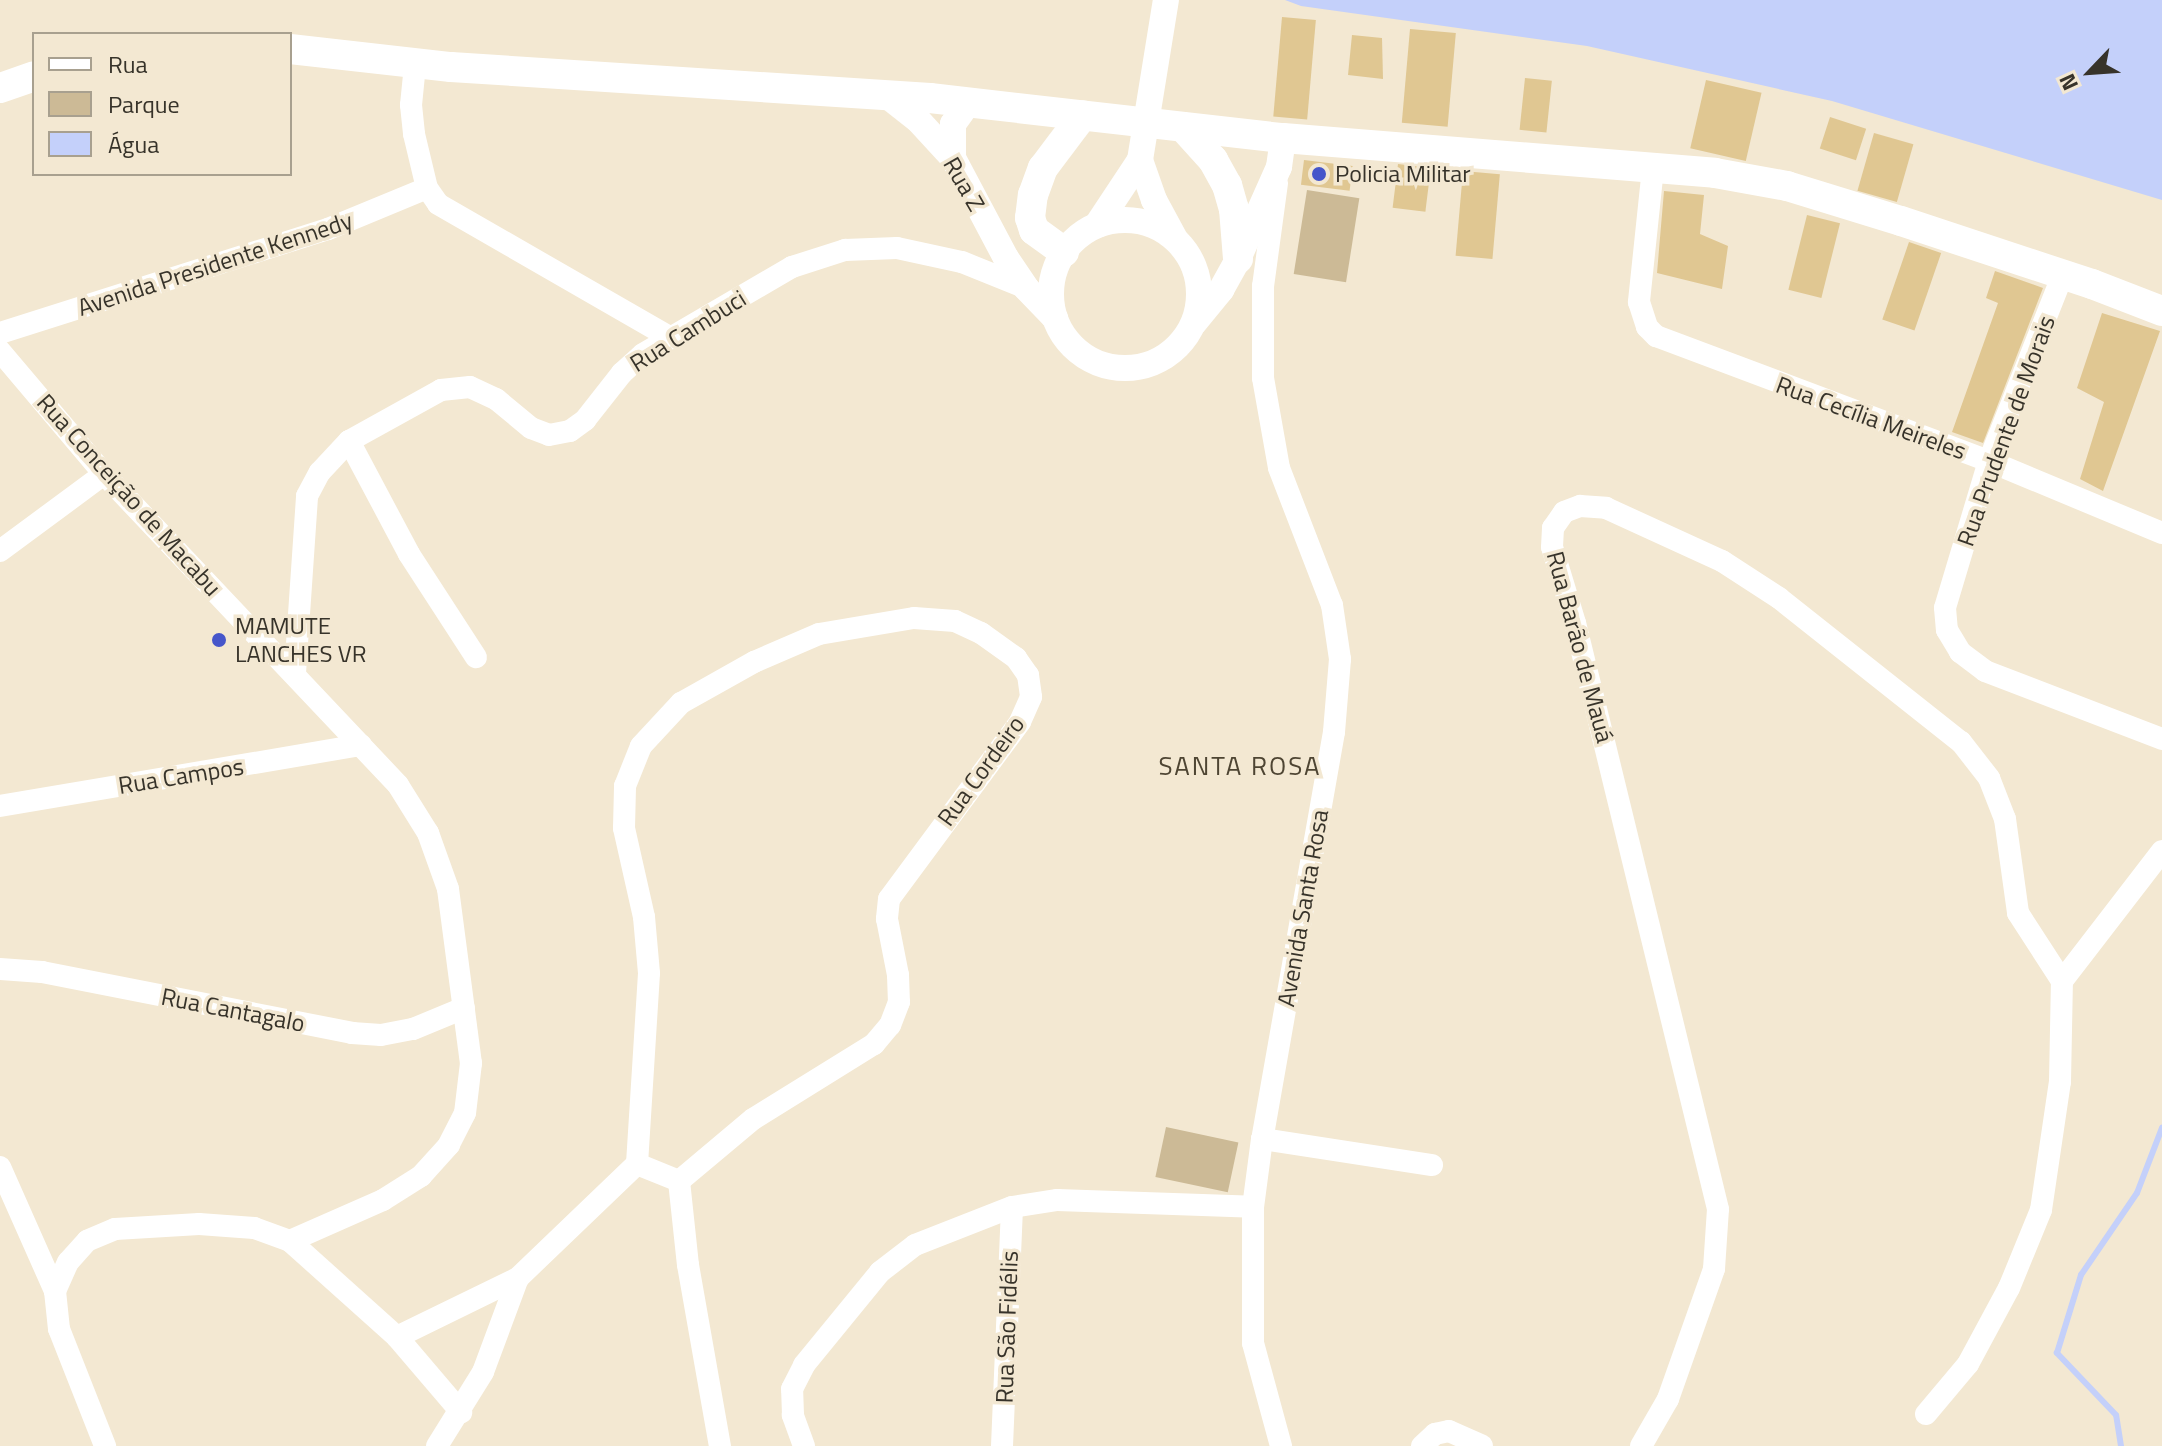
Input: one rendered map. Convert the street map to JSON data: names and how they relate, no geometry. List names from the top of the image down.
{
  "streets": {
    "street": [
      "Rua Z",
      "Avenida Presidente Kennedy",
      "Rua Cambuci",
      "Rua Cecília Meireles",
      "Rua Prudente de Morais",
      "Rua Conceição de Macabu",
      "Rua Barão de Mauá",
      "Rua Cordeiro",
      "Rua Campos",
      "Avenida Santa Rosa",
      "Rua Cantagalo",
      "Rua São Fidélis"
    ]
  },
  "crossings": [
    ["Rua Z", "Rua Cambuci"],
    ["Rua Cambuci", "Rua Conceição de Macabu"],
    ["Rua Cecília Meireles", "Rua Prudente de Morais"],
    ["Rua Conceição de Macabu", "Rua Campos"],
    ["Rua Conceição de Macabu", "Rua Cantagalo"]
  ],
  "districts": ["SANTA ROSA"],
  "places": ["Policia Militar", "MAMUTE LANCHES VR"],
  "legend": ["Rua", "Parque", "Água"],
  "north": "bottom left"
}
